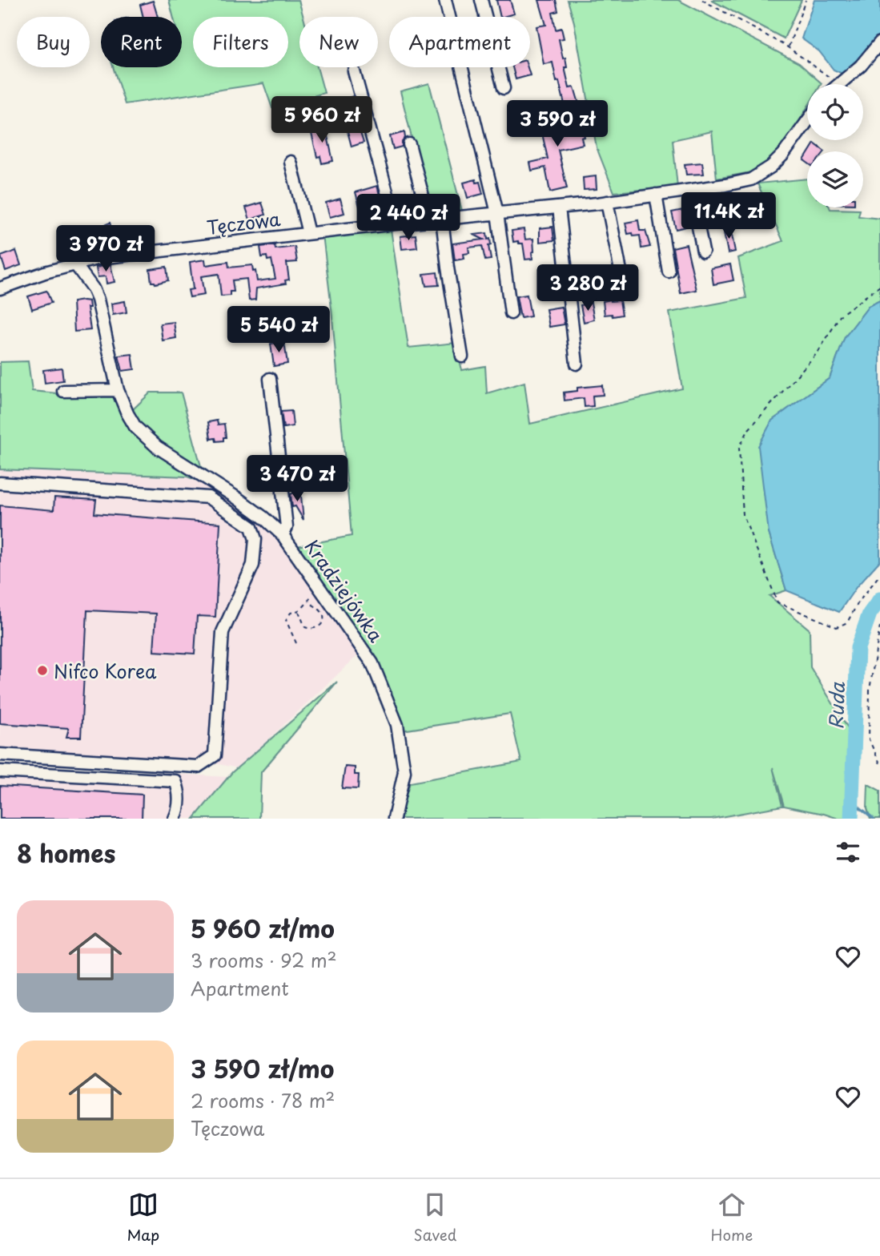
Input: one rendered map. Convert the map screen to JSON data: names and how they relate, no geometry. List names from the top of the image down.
{
  "streets": {
    "street": ["Tęczowa", "Kradziejówka"]
  },
  "crossings": [
    ["Tęczowa", "Kradziejówka"]
  ],
  "water": ["Ruda"],
  "places": ["Nifco Korea"],
  "page": {
    "chip": [
      "Buy",
      "Rent",
      "Filters",
      "New",
      "Apartment"
    ],
    "price": [
      "5 960 zł",
      "3 590 zł",
      "11.4K zł",
      "2 440 zł",
      "3 970 zł",
      "3 280 zł",
      "5 540 zł",
      "3 470 zł"
    ],
    "heading": "8 homes",
    "list": [
      {
        "name": "5 960 zł/mo",
        "note": "3 rooms · 92 m² · Apartment"
      },
      {
        "name": "3 590 zł/mo",
        "note": "2 rooms · 78 m² · Tęczowa"
      }
    ],
    "tabs": ["Map", "Saved", "Home"]
  }
}
